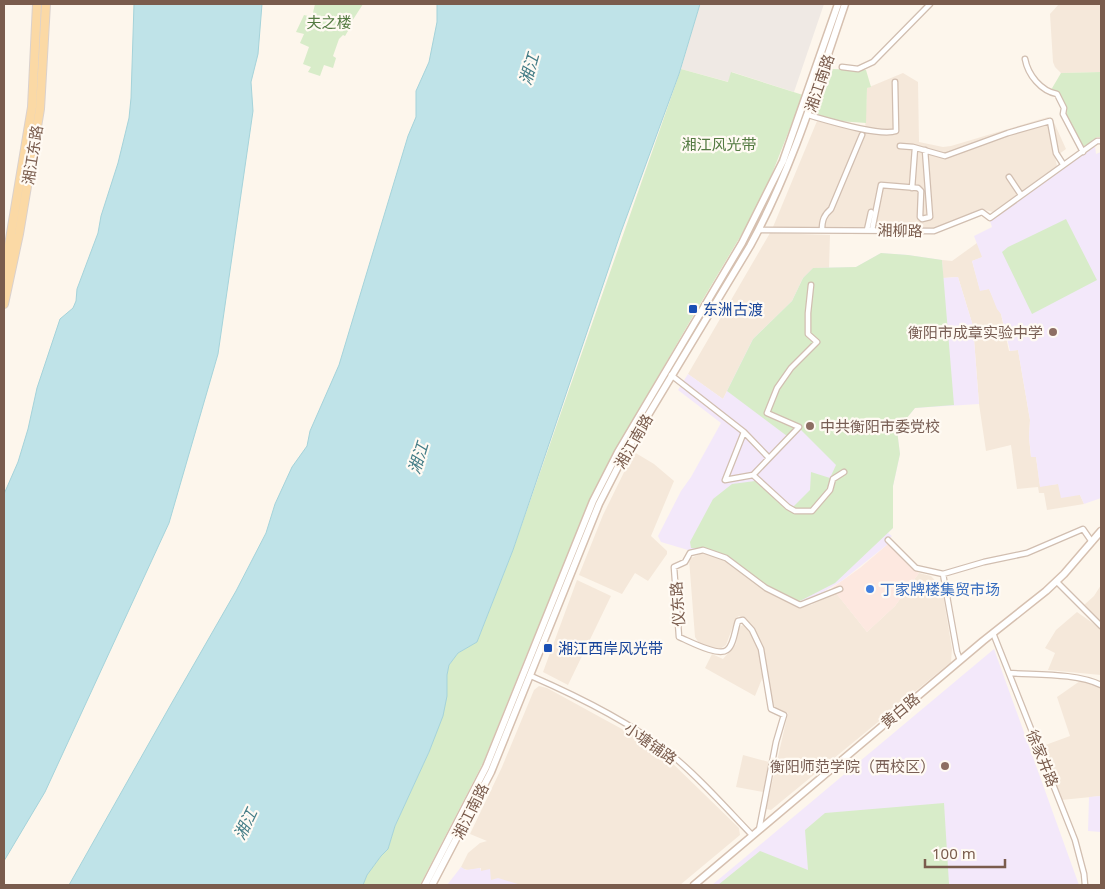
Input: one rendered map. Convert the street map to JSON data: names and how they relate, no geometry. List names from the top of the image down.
{
  "streets": {
    "main road": ["湘江南路", "湘江东路", "黄白路"],
    "street": [
      "湘柳路",
      "仪东路",
      "小塘铺路",
      "徐家井路"
    ]
  },
  "crossings": [
    ["湘江南路", "湘柳路"],
    ["湘江南路", "小塘铺路"],
    ["仪东路", "黄白路"],
    ["黄白路", "小塘铺路"],
    ["黄白路", "徐家井路"]
  ],
  "water": ["湘江"],
  "parks": ["夫之楼", "湘江风光带"],
  "places": {
    "transit": ["东洲古渡", "湘江西岸风光带"],
    "other": [
      "衡阳市成章实验中学",
      "中共衡阳市委党校",
      "丁家牌楼集贸市场",
      "衡阳师范学院（西校区）"
    ]
  },
  "scale_bar": "100 m"
}
